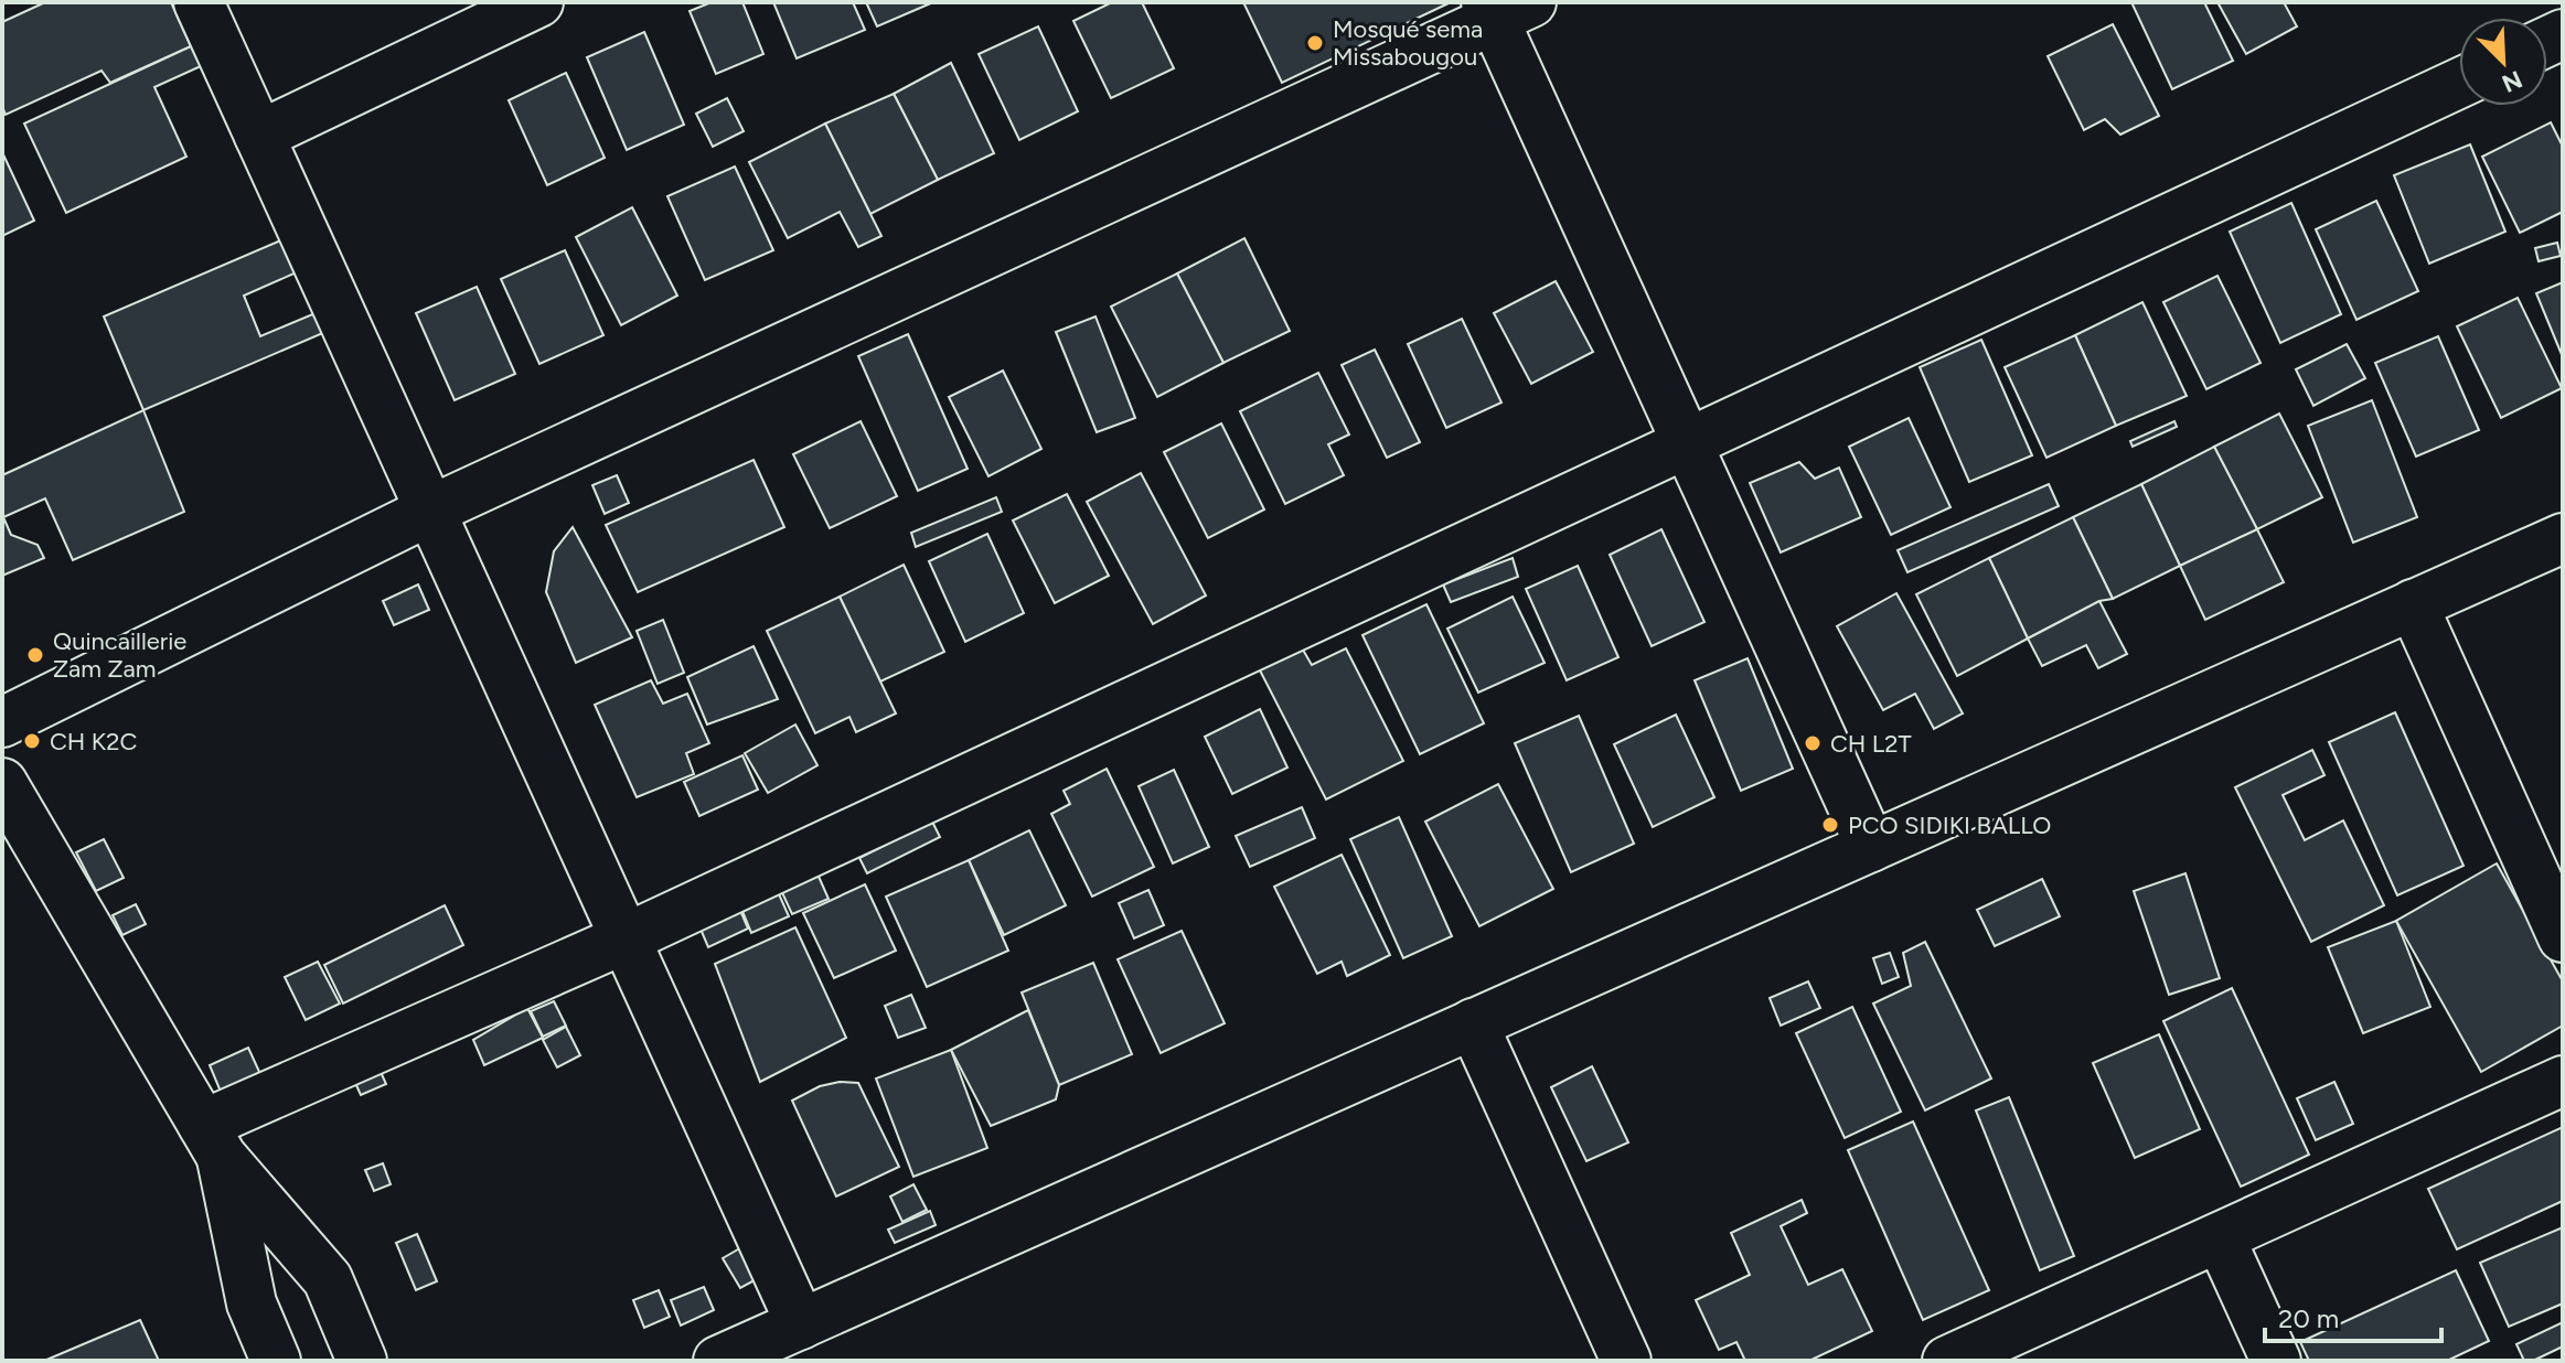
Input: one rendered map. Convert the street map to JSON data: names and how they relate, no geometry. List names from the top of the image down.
{
  "places": [
    "Mosqué sema Missabougou",
    "Quincaillerie Zam Zam",
    "CH K2C",
    "CH L2T",
    "PCO SIDIKI BALLO"
  ],
  "scale_bar": "20 m",
  "north": "bottom right"
}
